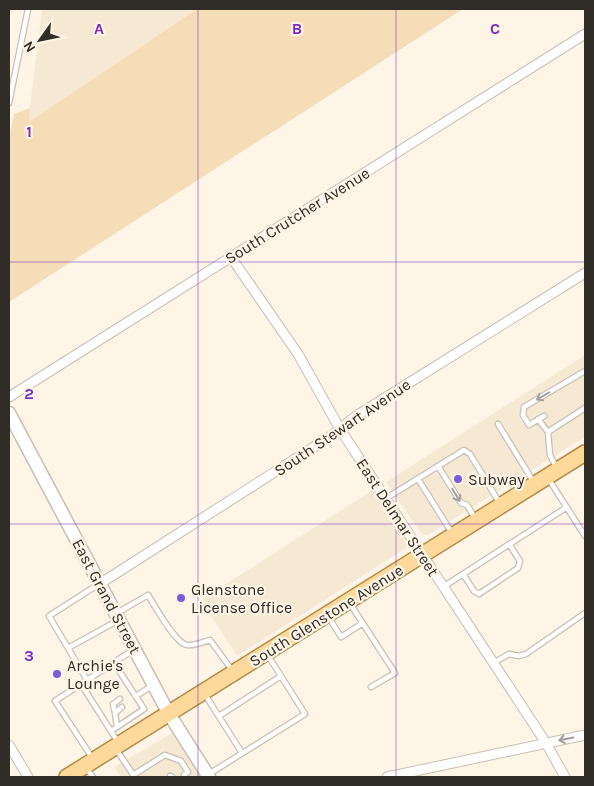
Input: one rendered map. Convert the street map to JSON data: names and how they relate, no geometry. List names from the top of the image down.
{
  "streets": {
    "main road": ["East Grand Street", "South Glenstone Avenue"],
    "street": ["South Crutcher Avenue", "South Stewart Avenue", "East Delmar Street"]
  },
  "crossings": [
    ["South Crutcher Avenue", "East Delmar Street"],
    ["South Stewart Avenue", "East Delmar Street"],
    ["South Stewart Avenue", "East Grand Street"],
    ["East Delmar Street", "South Glenstone Avenue"],
    ["East Grand Street", "South Glenstone Avenue"]
  ],
  "places": ["Subway", "Glenstone License Office", "Archie's Lounge"],
  "north": "bottom left",
  "grid": {
    "columns": ["A", "B", "C"],
    "rows": ["1", "2", "3"]
  }
}
